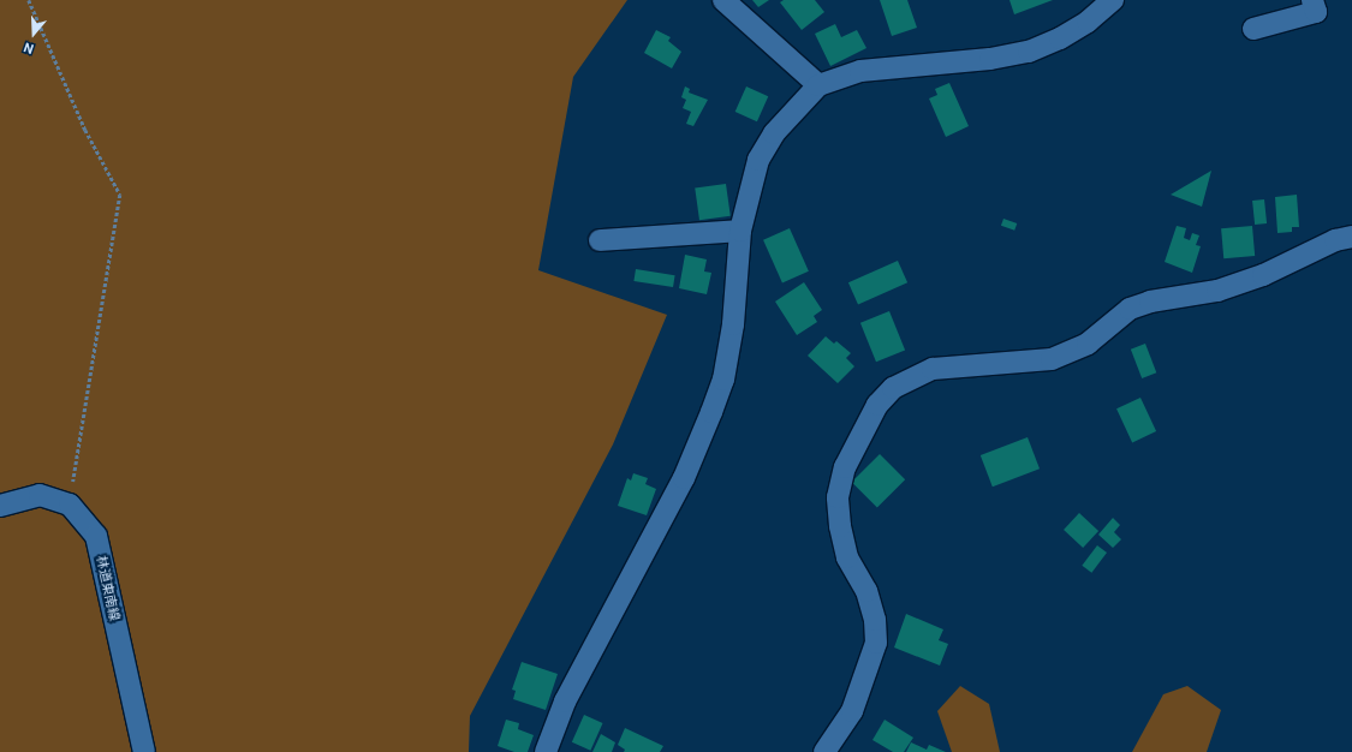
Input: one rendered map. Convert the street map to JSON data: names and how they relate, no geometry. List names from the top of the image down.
{
  "streets": {
    "street": ["林道東南線"]
  },
  "north": "bottom"
}
